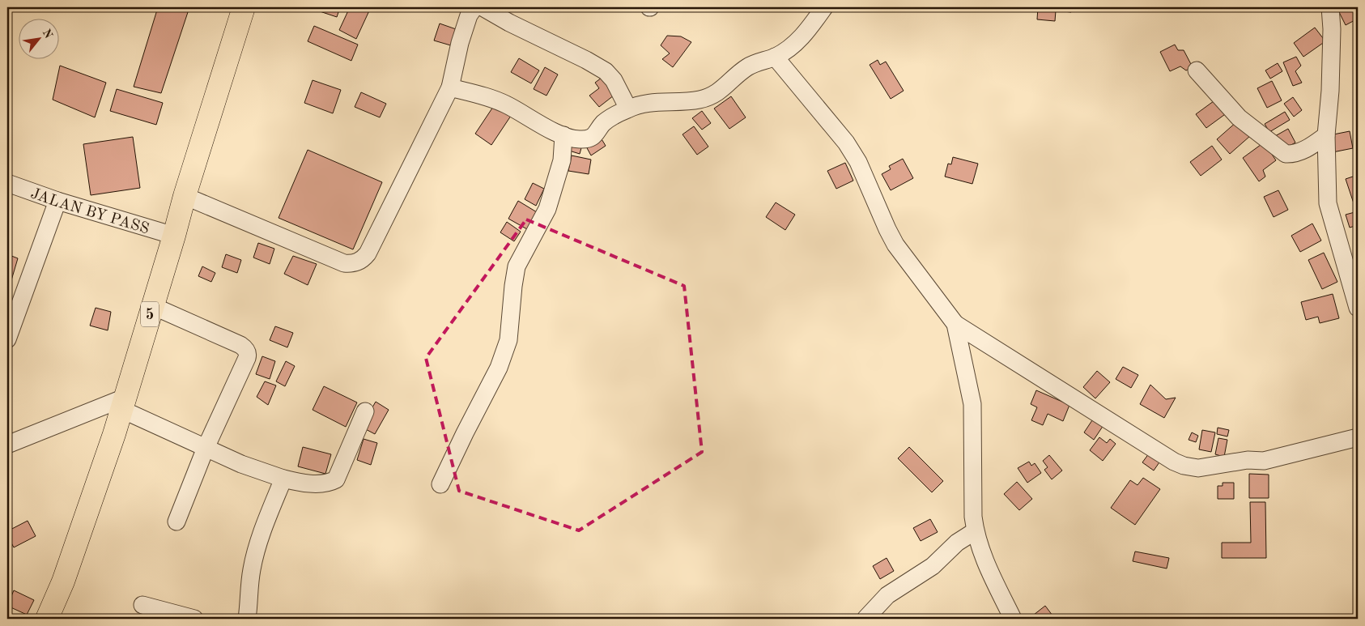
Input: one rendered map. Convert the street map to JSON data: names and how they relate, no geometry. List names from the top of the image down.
{
  "streets": {
    "highway": ["5"],
    "street": ["JALAN BY PASS"]
  },
  "crossings": [
    ["JALAN BY PASS", "5"]
  ],
  "north": "top right"
}
